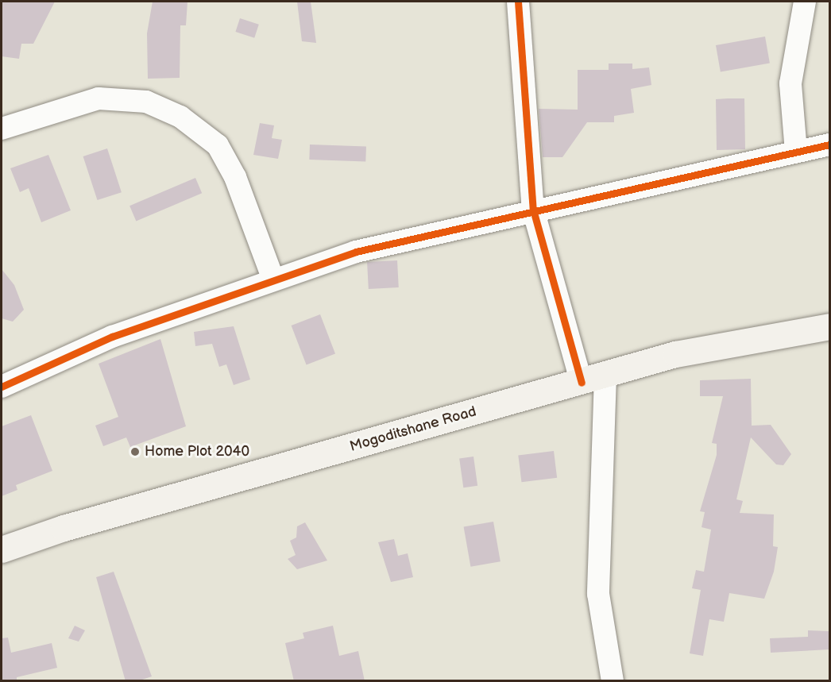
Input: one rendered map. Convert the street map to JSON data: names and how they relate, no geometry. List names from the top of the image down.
{
  "streets": {
    "main road": ["Mogoditshane Road"]
  },
  "places": ["Home Plot 2040"]
}
